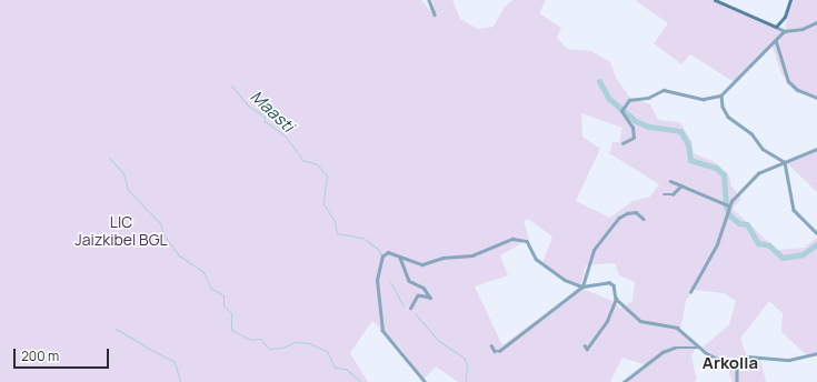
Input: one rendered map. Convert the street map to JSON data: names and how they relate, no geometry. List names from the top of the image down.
{
  "districts": ["Arkolla"],
  "water": ["Maasti"],
  "parks": ["LIC Jaizkibel BGL"],
  "scale_bar": "200 m"
}
